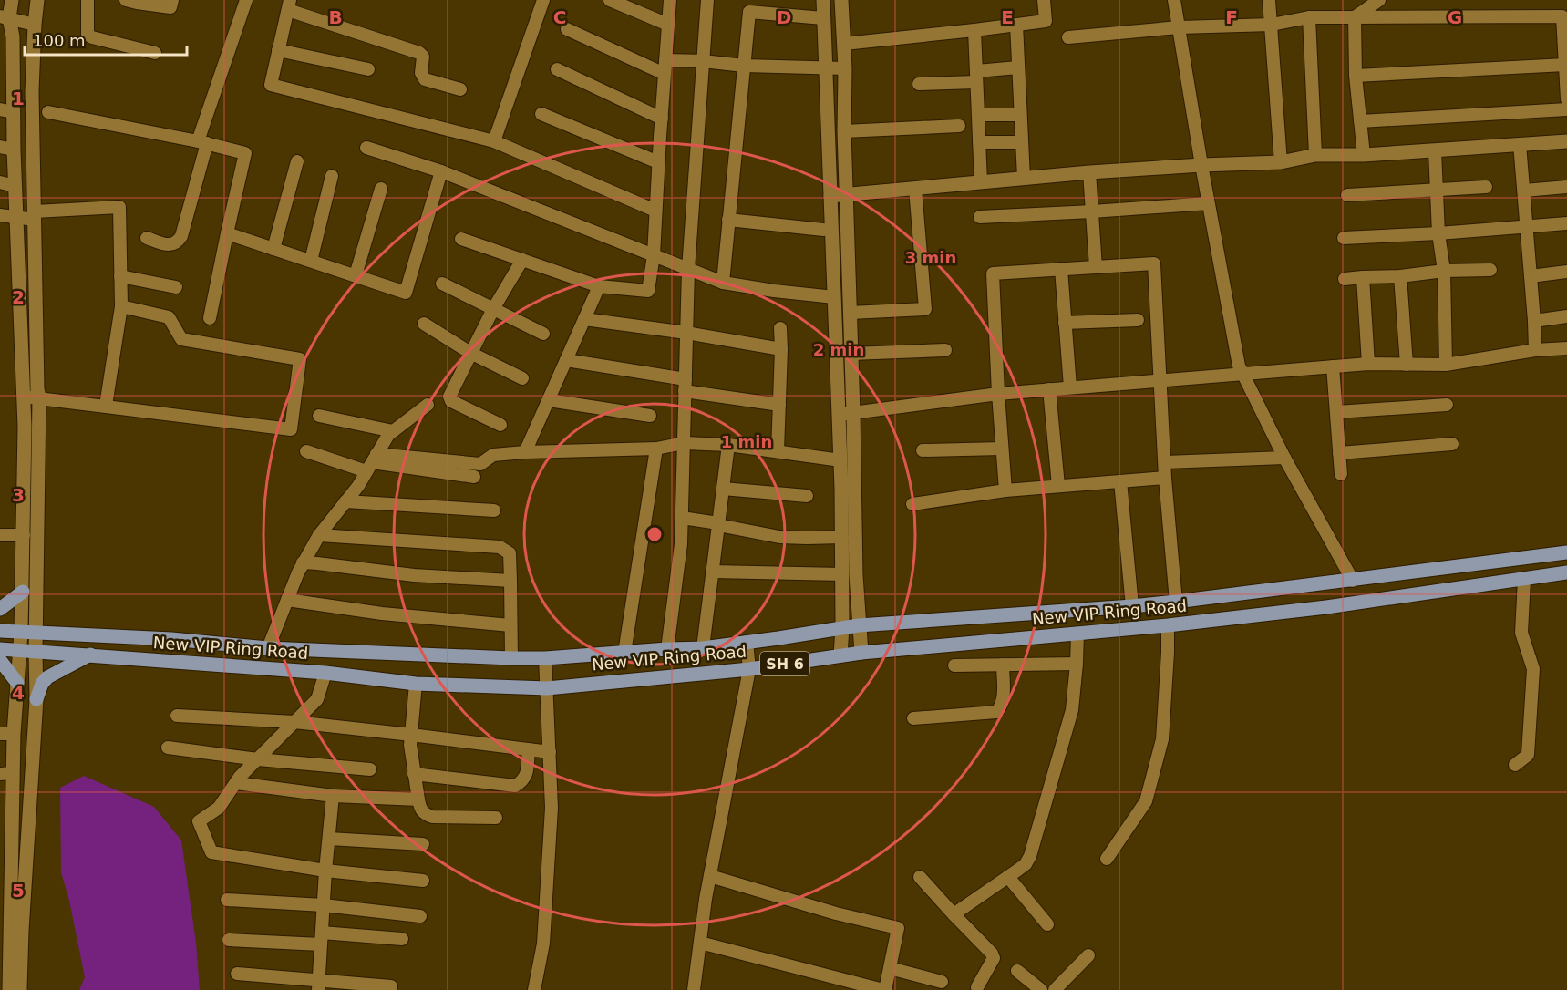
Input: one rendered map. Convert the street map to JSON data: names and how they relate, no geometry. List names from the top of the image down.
{
  "streets": {
    "main road": ["New VIP Ring Road", "SH 6"]
  },
  "scale_bar": "100 m",
  "grid": {
    "columns": [
      "B",
      "C",
      "D",
      "E",
      "F",
      "G"
    ],
    "rows": [
      "1",
      "2",
      "3",
      "4",
      "5"
    ]
  },
  "rings": ["3 min", "2 min", "1 min"]
}
